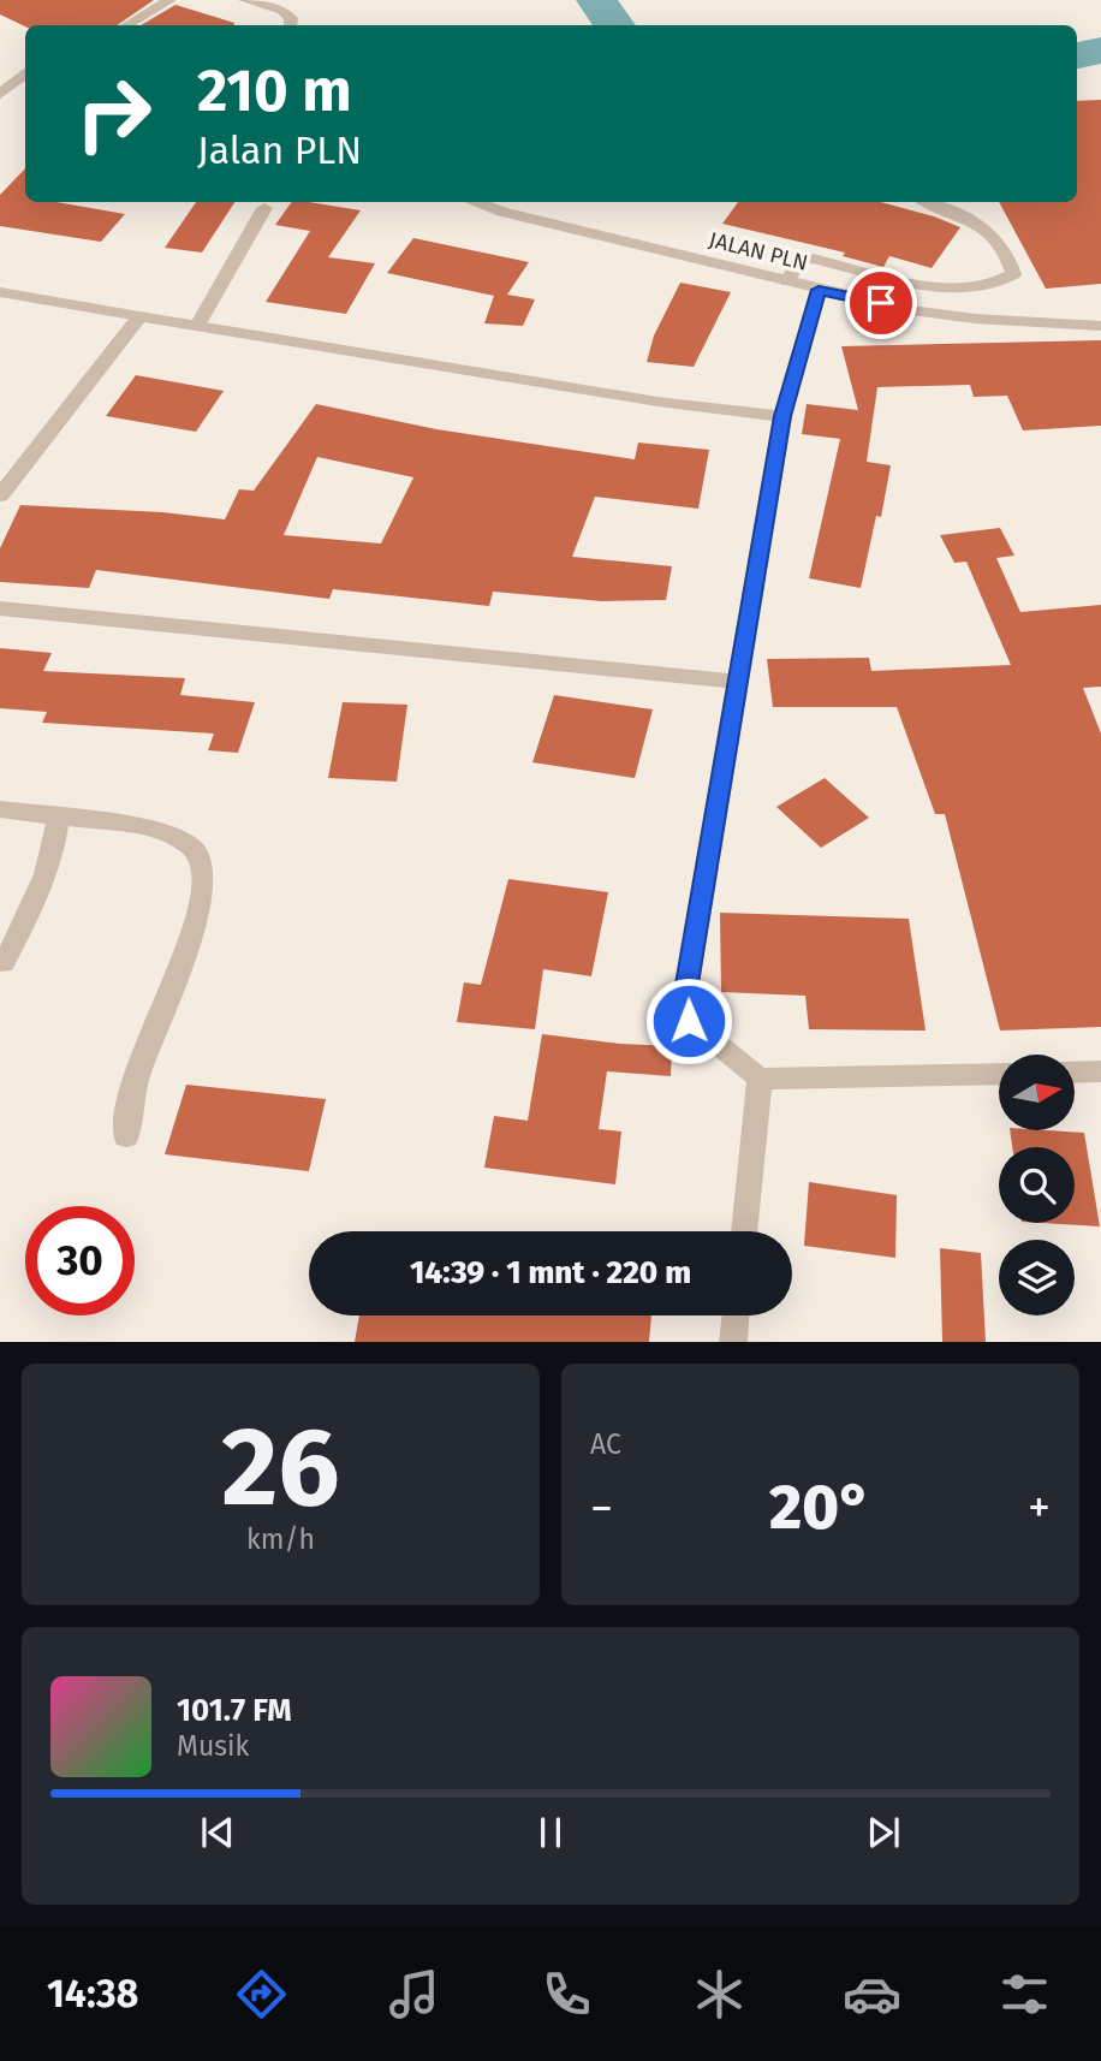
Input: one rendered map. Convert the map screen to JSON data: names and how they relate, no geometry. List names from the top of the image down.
{
  "streets": {
    "street": ["JALAN PLN"]
  },
  "north": "right",
  "page": {
    "turn": ["210 m", "Jalan PLN"],
    "limit": "30",
    "trip": "14:39 · 1 mnt · 220 m",
    "tile": [
      ["26", "km/h"],
      "AC"
    ],
    "heat": ["−", "20°", "+"],
    "song": ["101.7 FM", "Musik"],
    "tabs": "14:38"
  }
}
